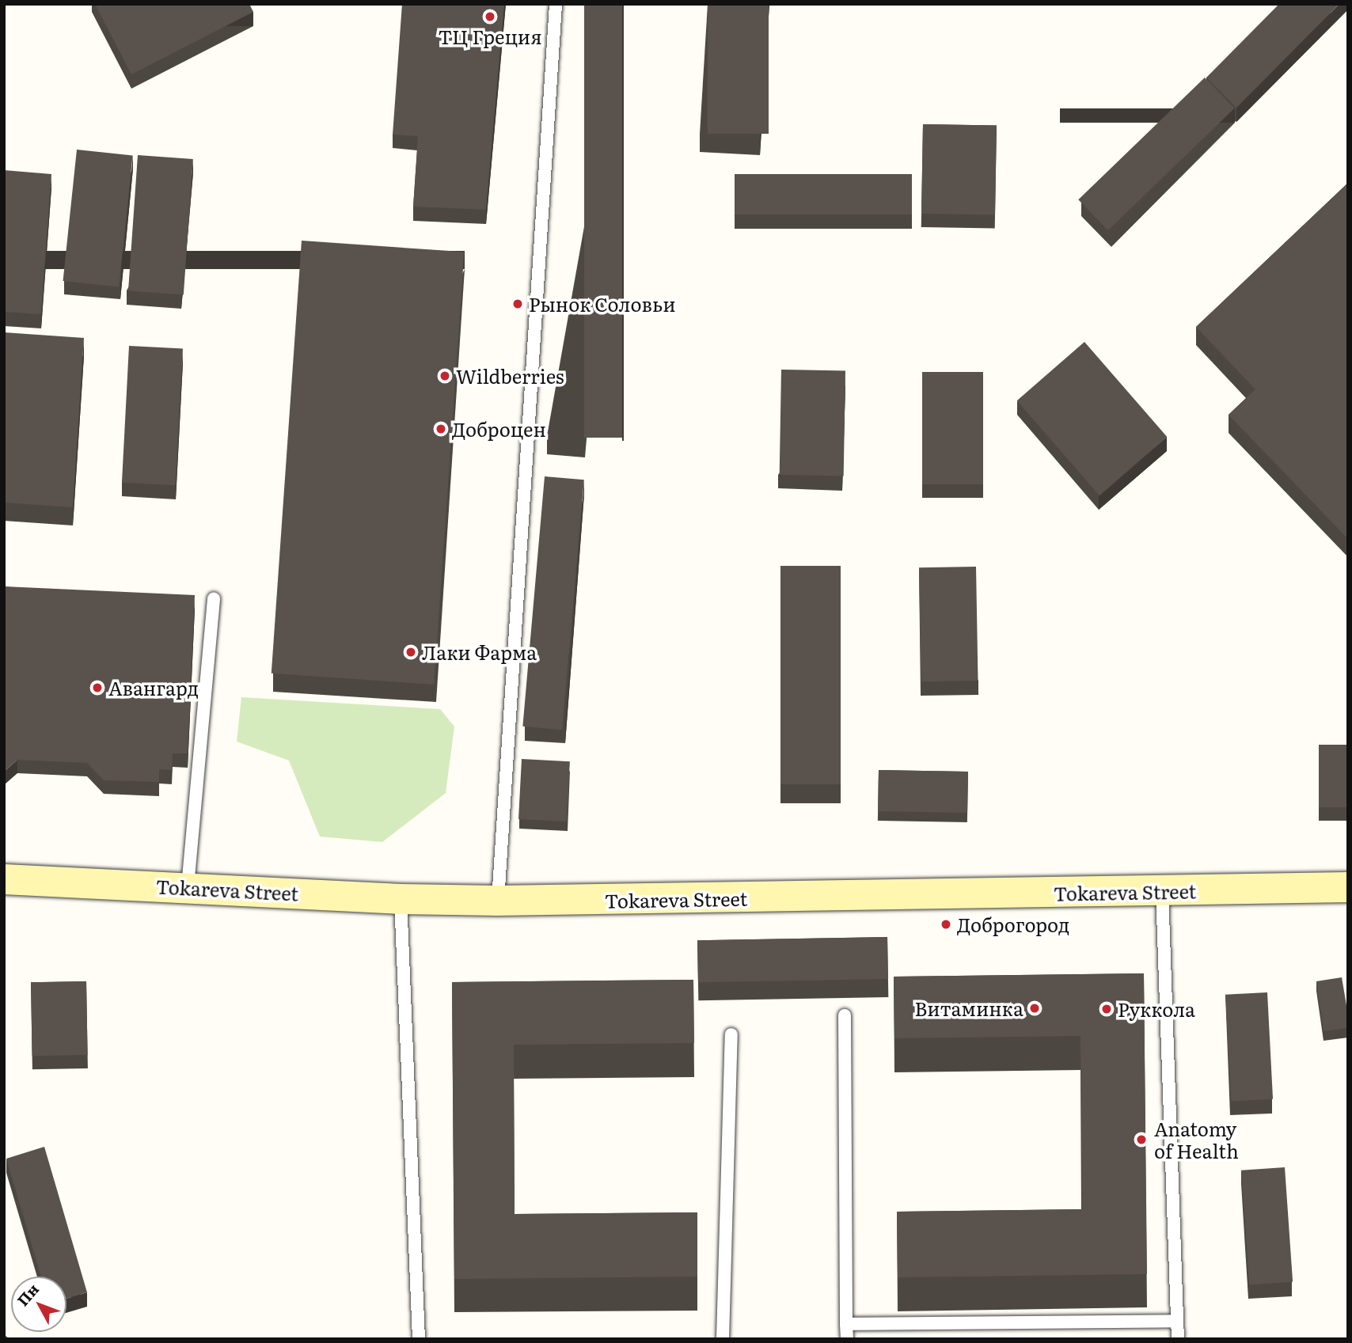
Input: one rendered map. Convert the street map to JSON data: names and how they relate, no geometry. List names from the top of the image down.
{
  "streets": {
    "street": ["Tokareva Street"]
  },
  "places": [
    "ТЦ Греция",
    "Рынок Соловьи",
    "Wildberries",
    "Доброцен",
    "Лаки Фарма",
    "Авангард",
    "Доброгород",
    "Витаминка",
    "Руккола",
    "Anatomy of Health"
  ],
  "north": "top left"
}
